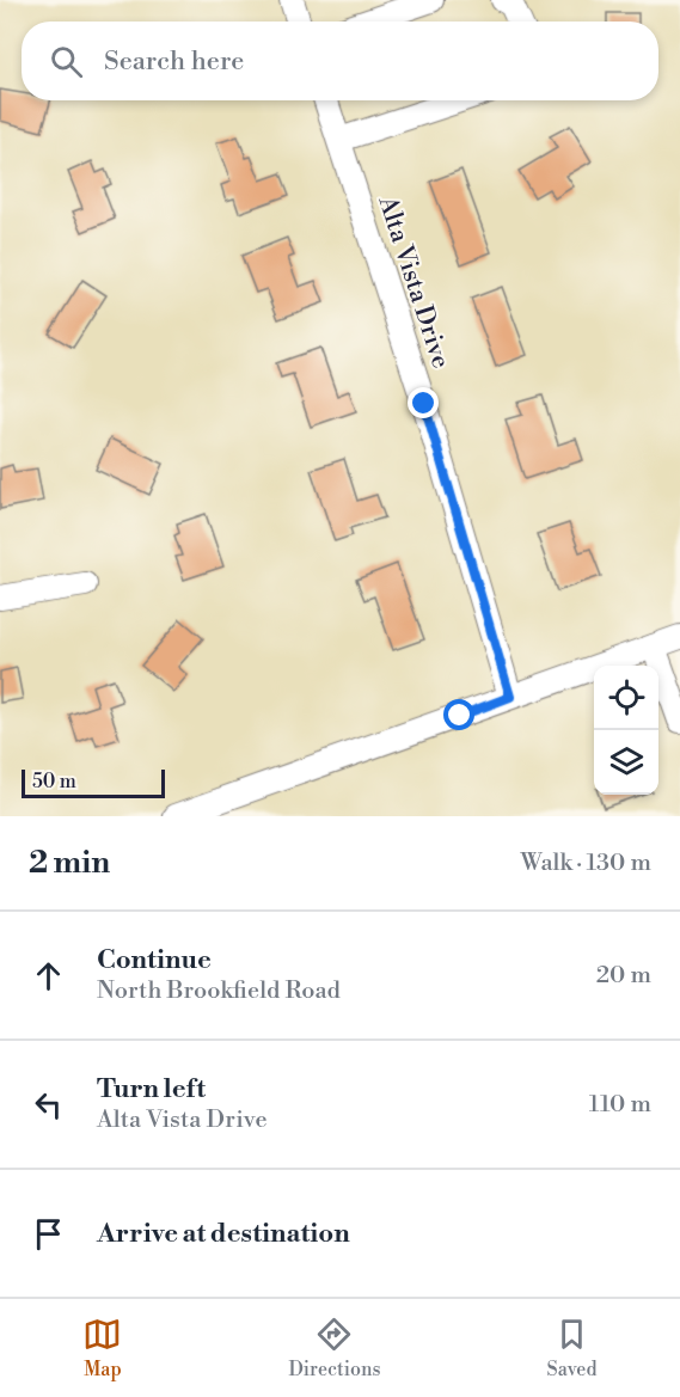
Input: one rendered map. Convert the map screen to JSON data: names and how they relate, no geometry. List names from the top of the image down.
{
  "streets": {
    "street": ["Alta Vista Drive"]
  },
  "scale_bar": "50 m",
  "page": {
    "search": "Search here",
    "scale": "50 m",
    "heading": ["2 min", "Walk · 130 m"],
    "list": [
      ["Continue", "North Brookfield Road", "20 m"],
      ["Turn left", "Alta Vista Drive", "110 m"],
      "Arrive at destination"
    ],
    "nav": ["Map", "Directions", "Saved"]
  }
}
